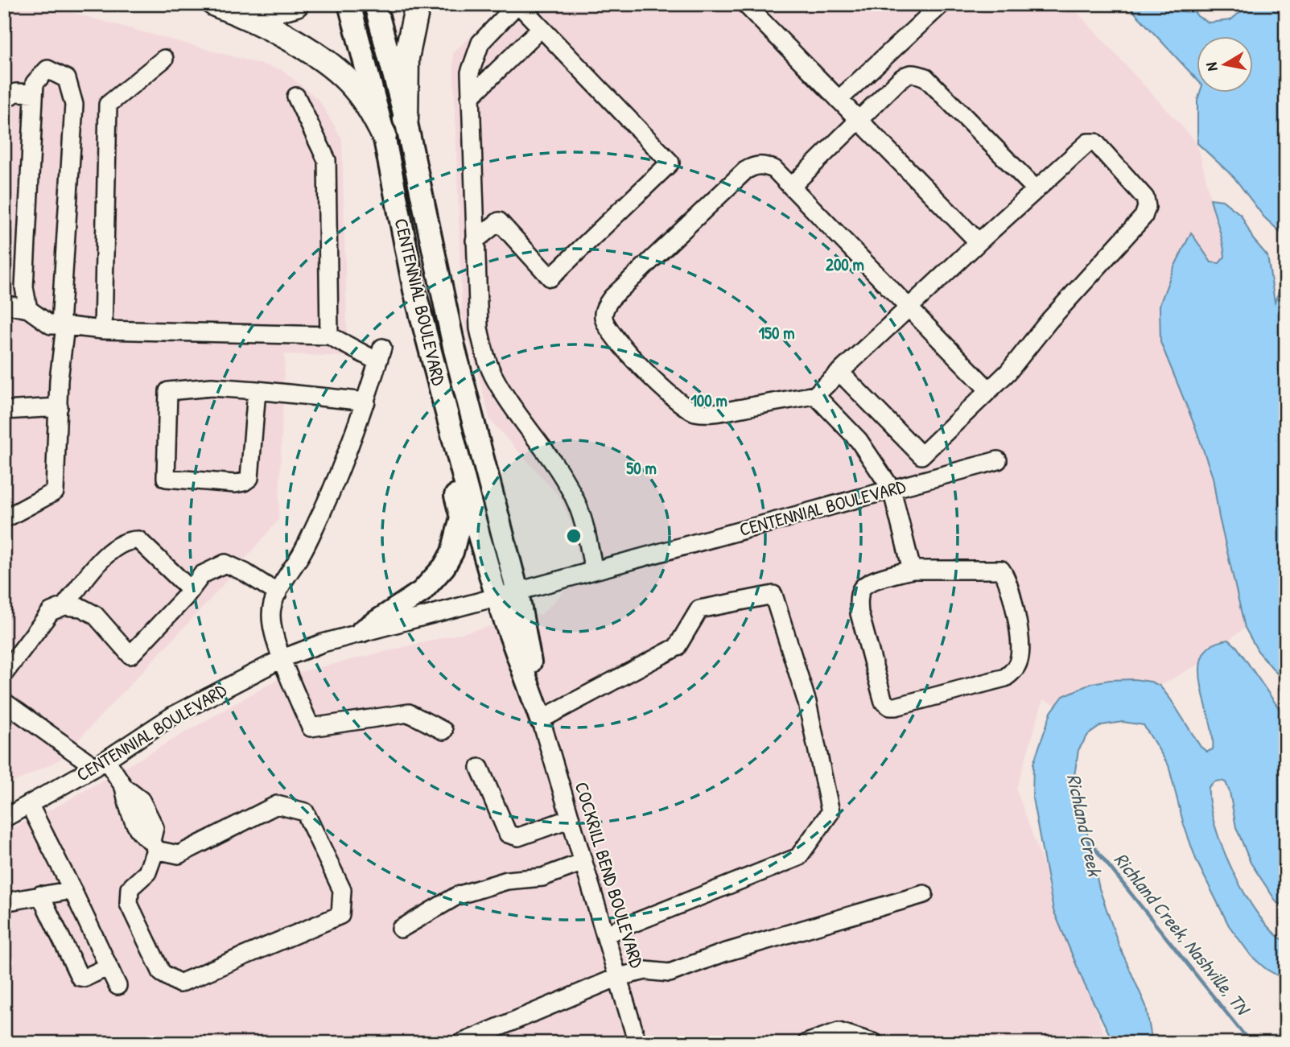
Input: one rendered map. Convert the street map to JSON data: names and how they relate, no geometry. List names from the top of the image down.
{
  "streets": {
    "main road": ["CENTENNIAL BOULEVARD"],
    "street": ["COCKRILL BEND BOULEVARD"]
  },
  "crossings": [
    ["CENTENNIAL BOULEVARD", "COCKRILL BEND BOULEVARD"]
  ],
  "water": ["Richland Creek", "Richland Creek, Nashville, TN"],
  "north": "left",
  "rings": [
    "200 m",
    "150 m",
    "100 m",
    "50 m"
  ]
}
